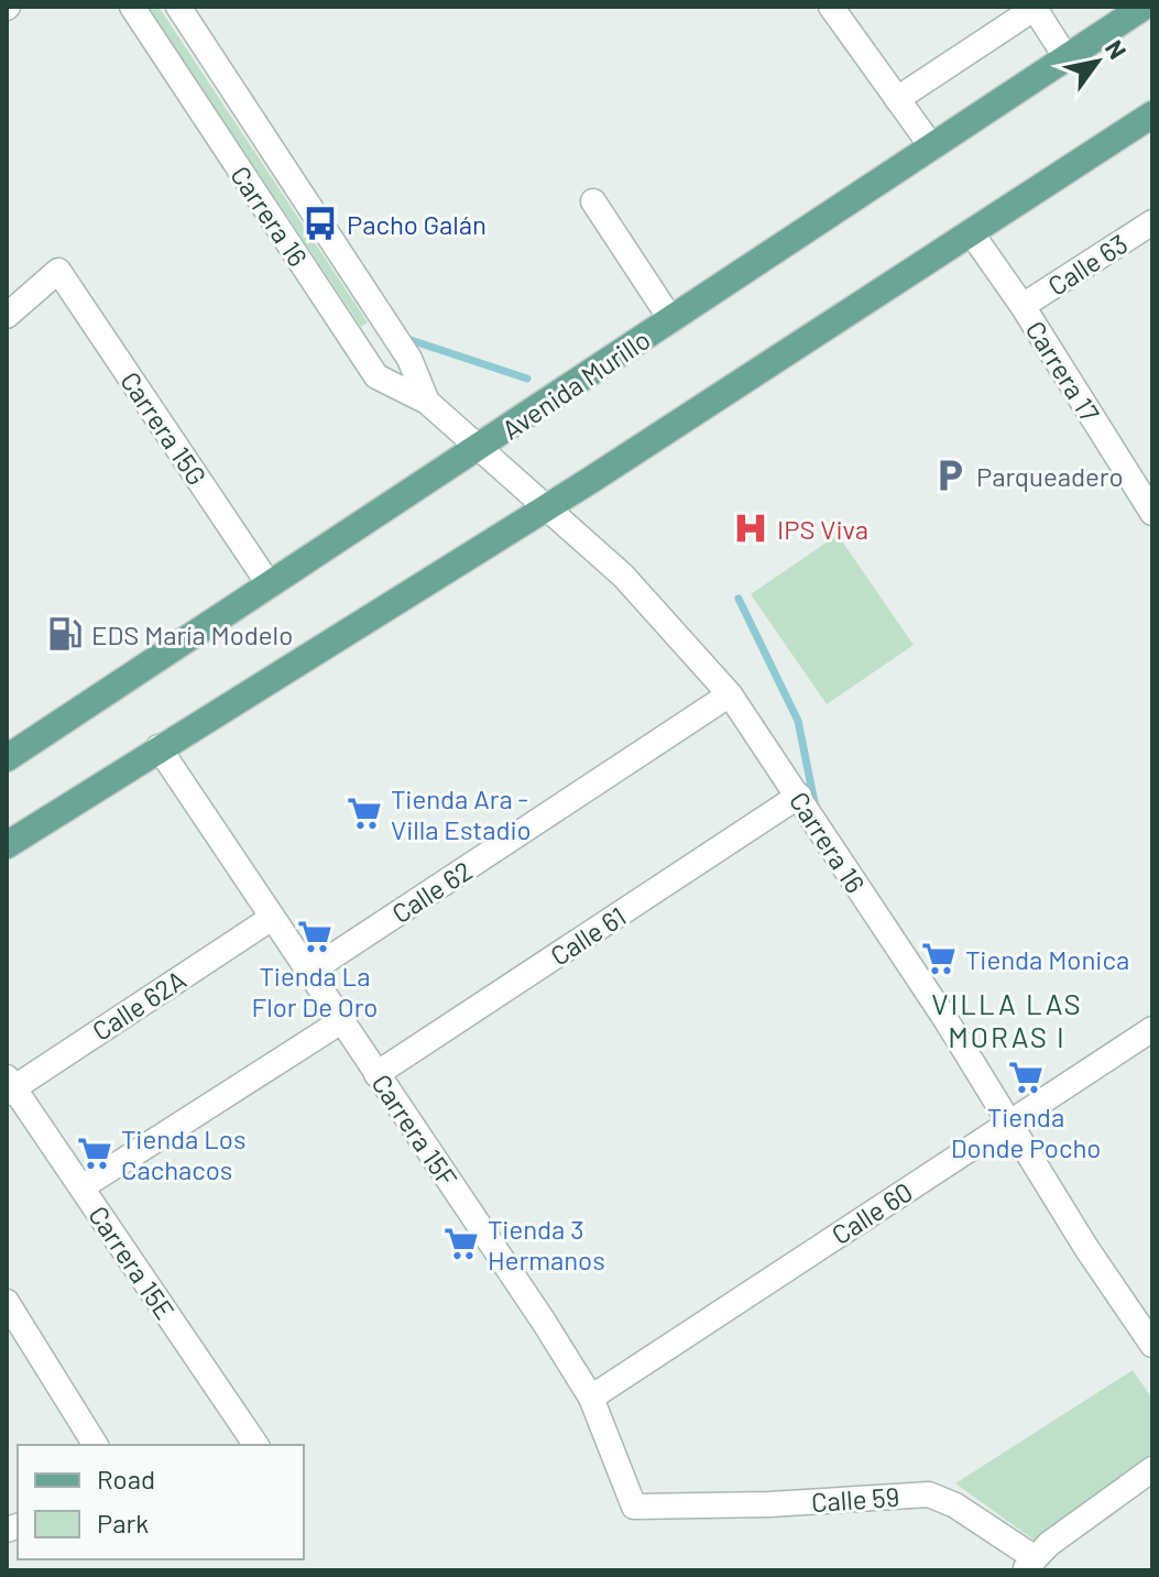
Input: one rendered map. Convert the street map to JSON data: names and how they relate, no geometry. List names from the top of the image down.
{
  "streets": {
    "main road": ["Avenida Murillo"],
    "street": [
      "Carrera 16",
      "Calle 63",
      "Carrera 17",
      "Carrera 15G",
      "Calle 62",
      "Calle 61",
      "Calle 62A",
      "Carrera 15F",
      "Calle 60",
      "Carrera 15E",
      "Calle 59"
    ]
  },
  "crossings": [
    ["Carrera 16", "Avenida Murillo"],
    ["Carrera 16", "Calle 62"],
    ["Carrera 16", "Calle 61"],
    ["Carrera 16", "Calle 60"],
    ["Calle 63", "Carrera 17"],
    ["Avenida Murillo", "Carrera 15G"],
    ["Calle 62", "Carrera 15F"],
    ["Calle 61", "Carrera 15F"],
    ["Calle 62A", "Carrera 15F"],
    ["Calle 62A", "Carrera 15E"],
    ["Carrera 15F", "Calle 60"],
    ["Carrera 15F", "Calle 59"]
  ],
  "districts": ["VILLA LAS MORAS I"],
  "places": {
    "bus stop": ["Pacho Galán"],
    "parking": ["Parqueadero"],
    "hospital": ["IPS Viva"],
    "fuel station": ["EDS María Modelo"],
    "supermarket": [
      "Tienda Ara - Villa Estadio",
      "Tienda La Flor De Oro",
      "Tienda Monica",
      "Tienda Donde Pocho",
      "Tienda Los Cachacos",
      "Tienda 3 Hermanos"
    ]
  },
  "legend": ["Road", "Park"],
  "north": "top right"
}
